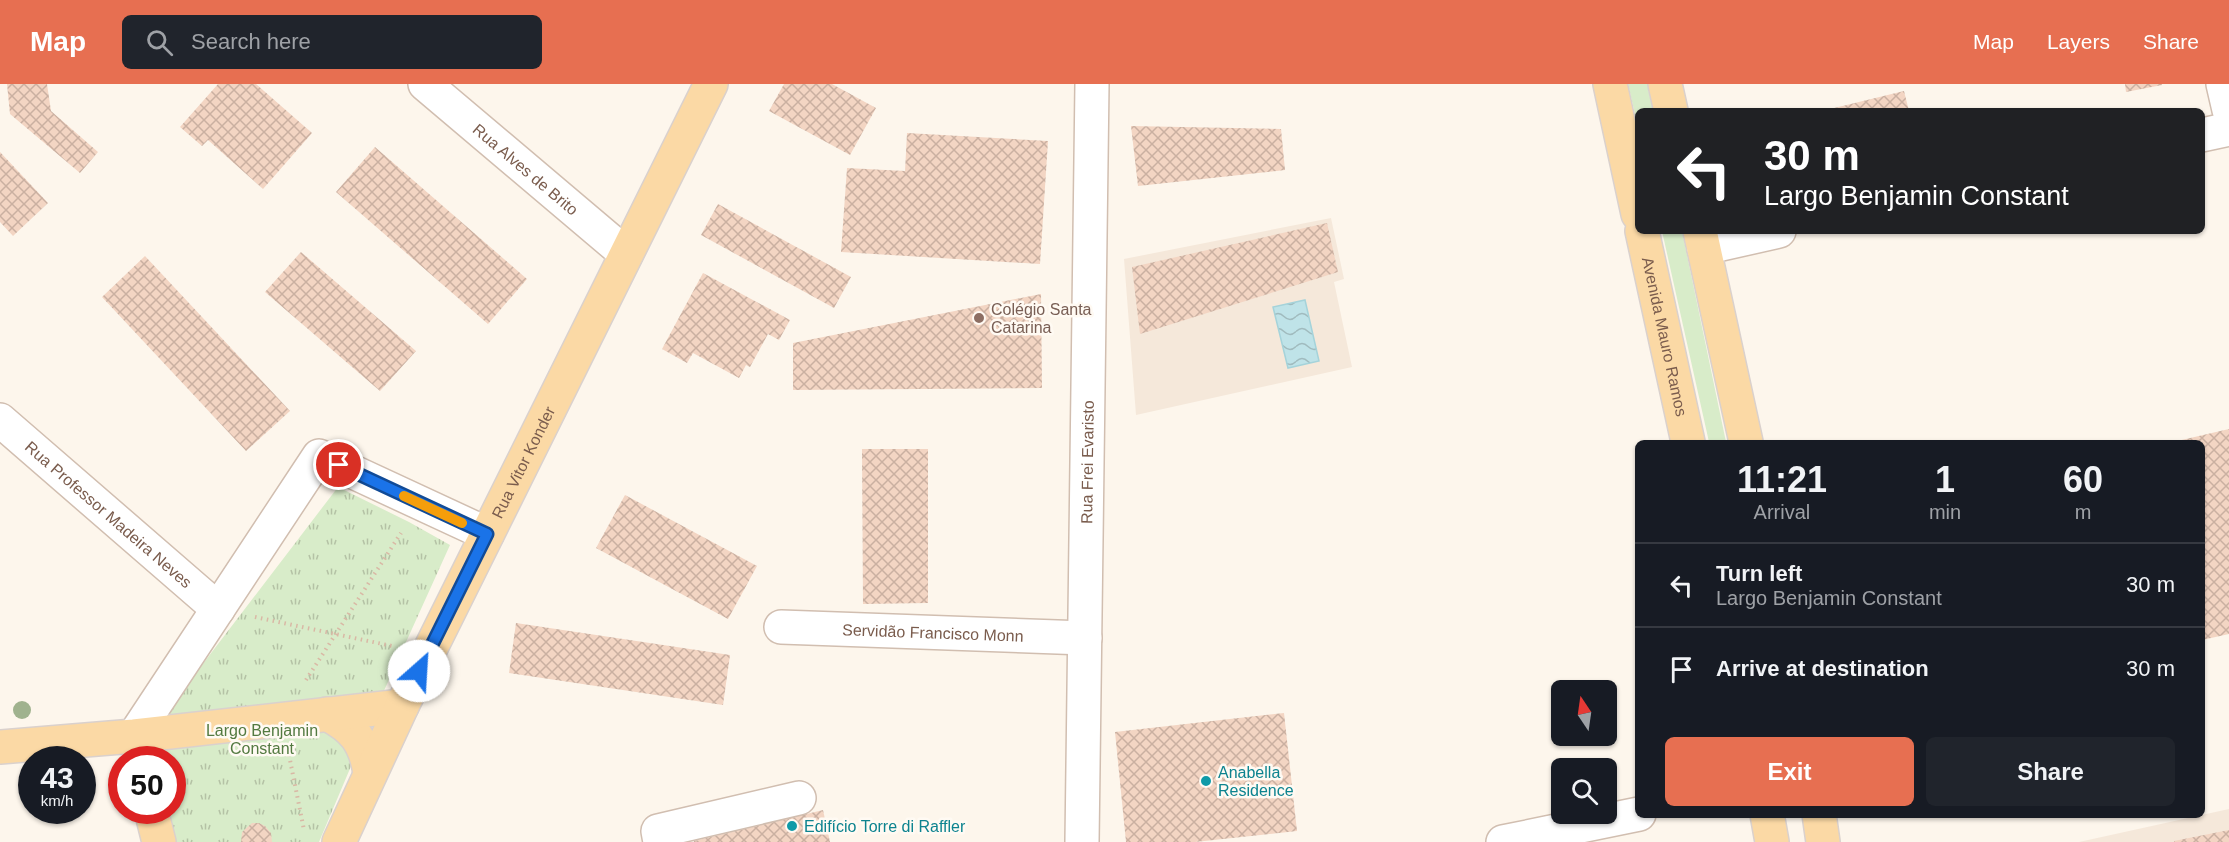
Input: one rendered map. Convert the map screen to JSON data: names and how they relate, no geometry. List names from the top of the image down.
{
  "streets": {
    "main road": ["Avenida Mauro Ramos", "Rua Vitor Konder"],
    "street": [
      "Rua Alves de Brito",
      "Rua Frei Evaristo",
      "Rua Professor Madeira Neves",
      "Servidão Francisco Monn"
    ]
  },
  "crossings": [
    ["Rua Alves de Brito", "Rua Vitor Konder"],
    ["Rua Frei Evaristo", "Servidão Francisco Monn"]
  ],
  "parks": ["Largo Benjamin Constant"],
  "places": ["Colégio Santa Catarina", "Anabella Residence", "Edifício Torre di Raffler"],
  "north": "top",
  "page": {
    "header": "Map",
    "search": "Search here",
    "nav": ["Map", "Layers", "Share"],
    "turn": ["30 m", "Largo Benjamin Constant"],
    "eta": [
      "11:21",
      "Arrival",
      "1",
      "min",
      "60",
      "m"
    ],
    "list": [
      {
        "name": "Turn left",
        "note": "Largo Benjamin Constant",
        "value": "30 m"
      },
      {
        "name": "Arrive at destination",
        "value": "30 m"
      }
    ],
    "buttons": ["Exit", "Share"],
    "speed": "43 km/h",
    "limit": "50"
  }
}
